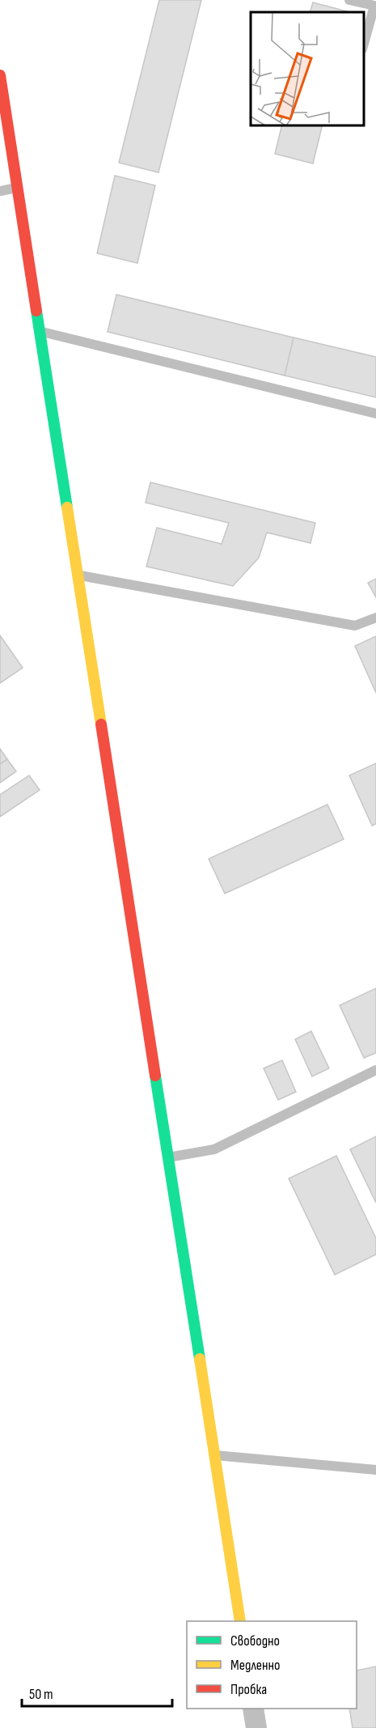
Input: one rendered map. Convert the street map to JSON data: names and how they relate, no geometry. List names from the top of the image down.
{
  "legend": ["Свободно", "Медленно", "Пробка"],
  "scale_bar": "50 m"
}
